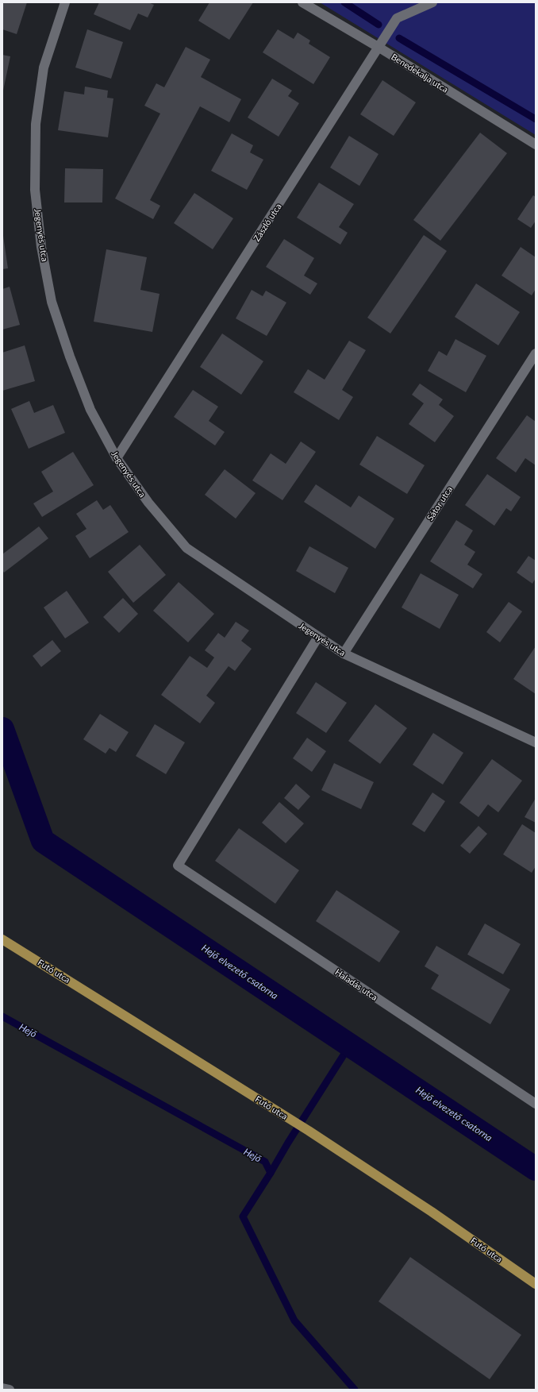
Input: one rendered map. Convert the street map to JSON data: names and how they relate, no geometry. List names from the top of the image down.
{
  "streets": {
    "main road": ["Futó utca"],
    "street": [
      "Benedekalja utca",
      "Zászló utca",
      "Jegenyés utca",
      "Sátor utca",
      "Haladás utca"
    ]
  },
  "crossings": [
    ["Benedekalja utca", "Zászló utca"],
    ["Zászló utca", "Jegenyés utca"],
    ["Jegenyés utca", "Sátor utca"],
    ["Jegenyés utca", "Haladás utca"]
  ],
  "water": ["Hejő elvezető csatorna", "Hejő"]
}
